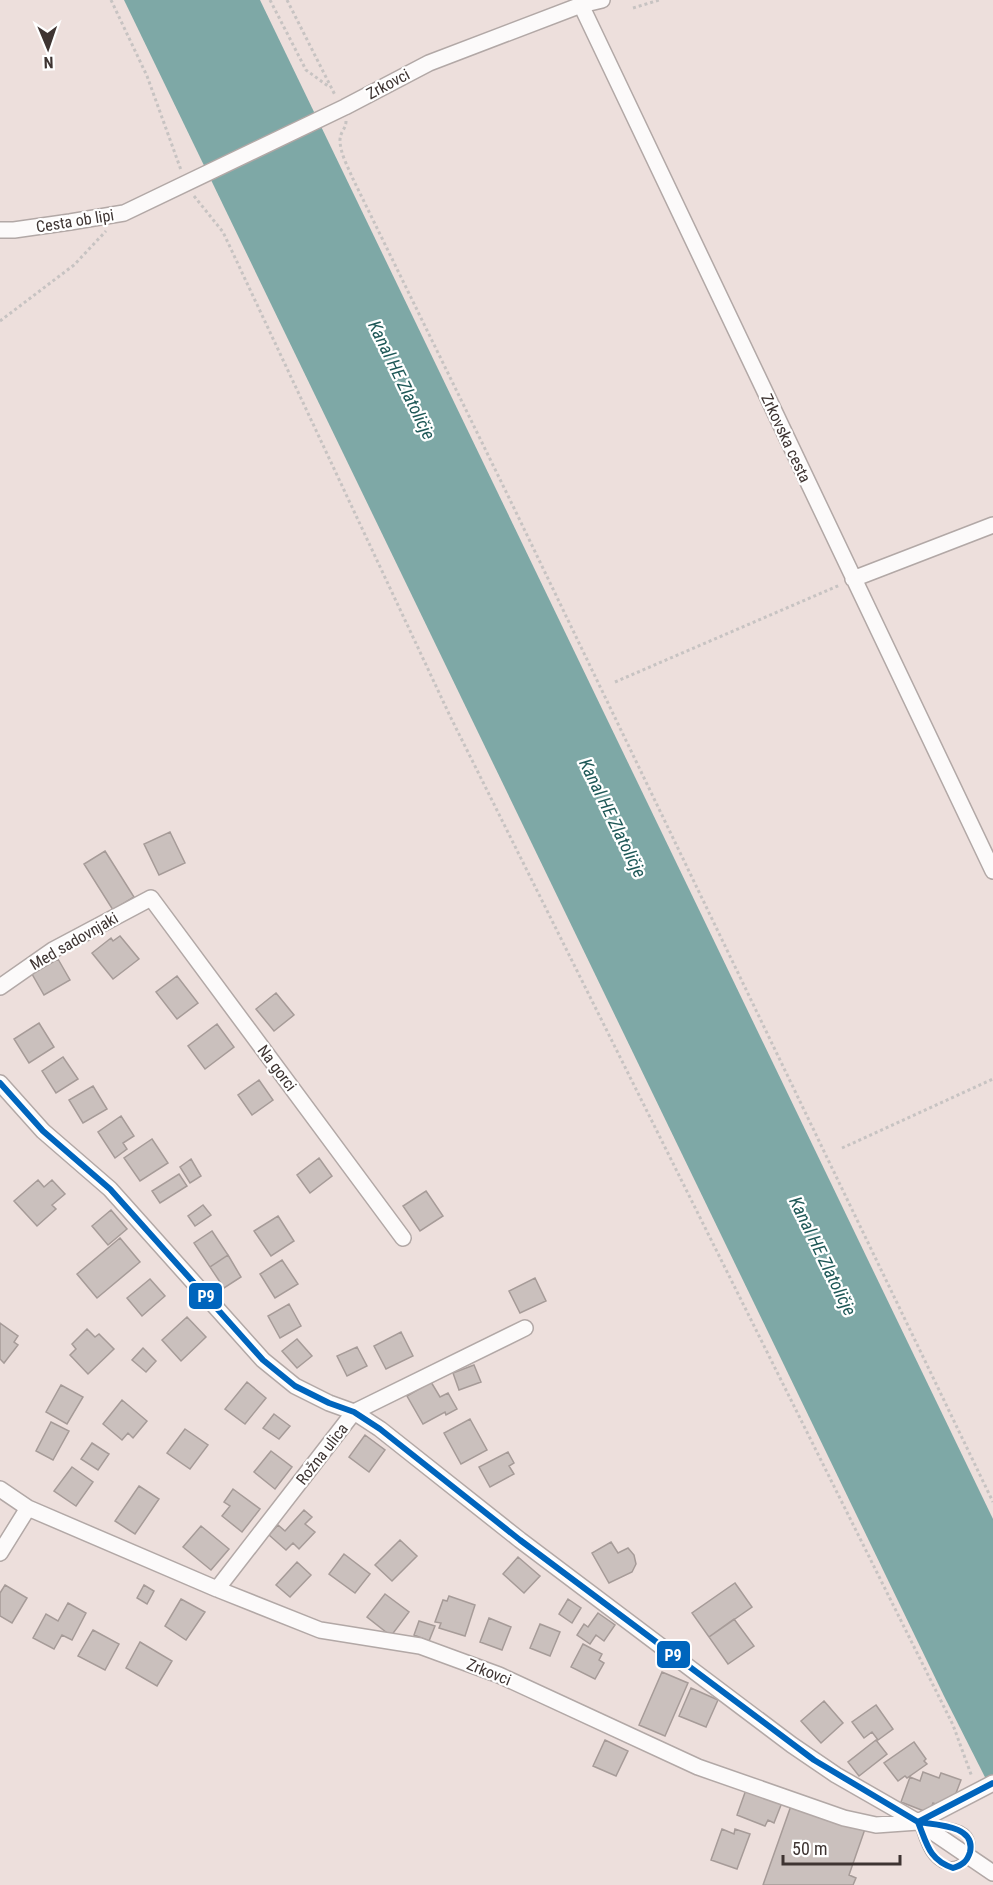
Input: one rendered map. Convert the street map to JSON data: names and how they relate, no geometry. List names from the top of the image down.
{
  "streets": {
    "street": [
      "Zrkovci",
      "Cesta ob lipi",
      "Zrkovska cesta",
      "Med sadovnjaki",
      "Na gorci",
      "Rožna ulica"
    ]
  },
  "crossings": [
    ["Zrkovci", "Cesta ob lipi"],
    ["Zrkovci", "Zrkovska cesta"],
    ["Zrkovci", "Rožna ulica"],
    ["Med sadovnjaki", "Na gorci"]
  ],
  "water": ["Kanal HE Zlatoličje"],
  "lines": ["transit line P9"],
  "scale_bar": "50 m",
  "north": "bottom"
}
